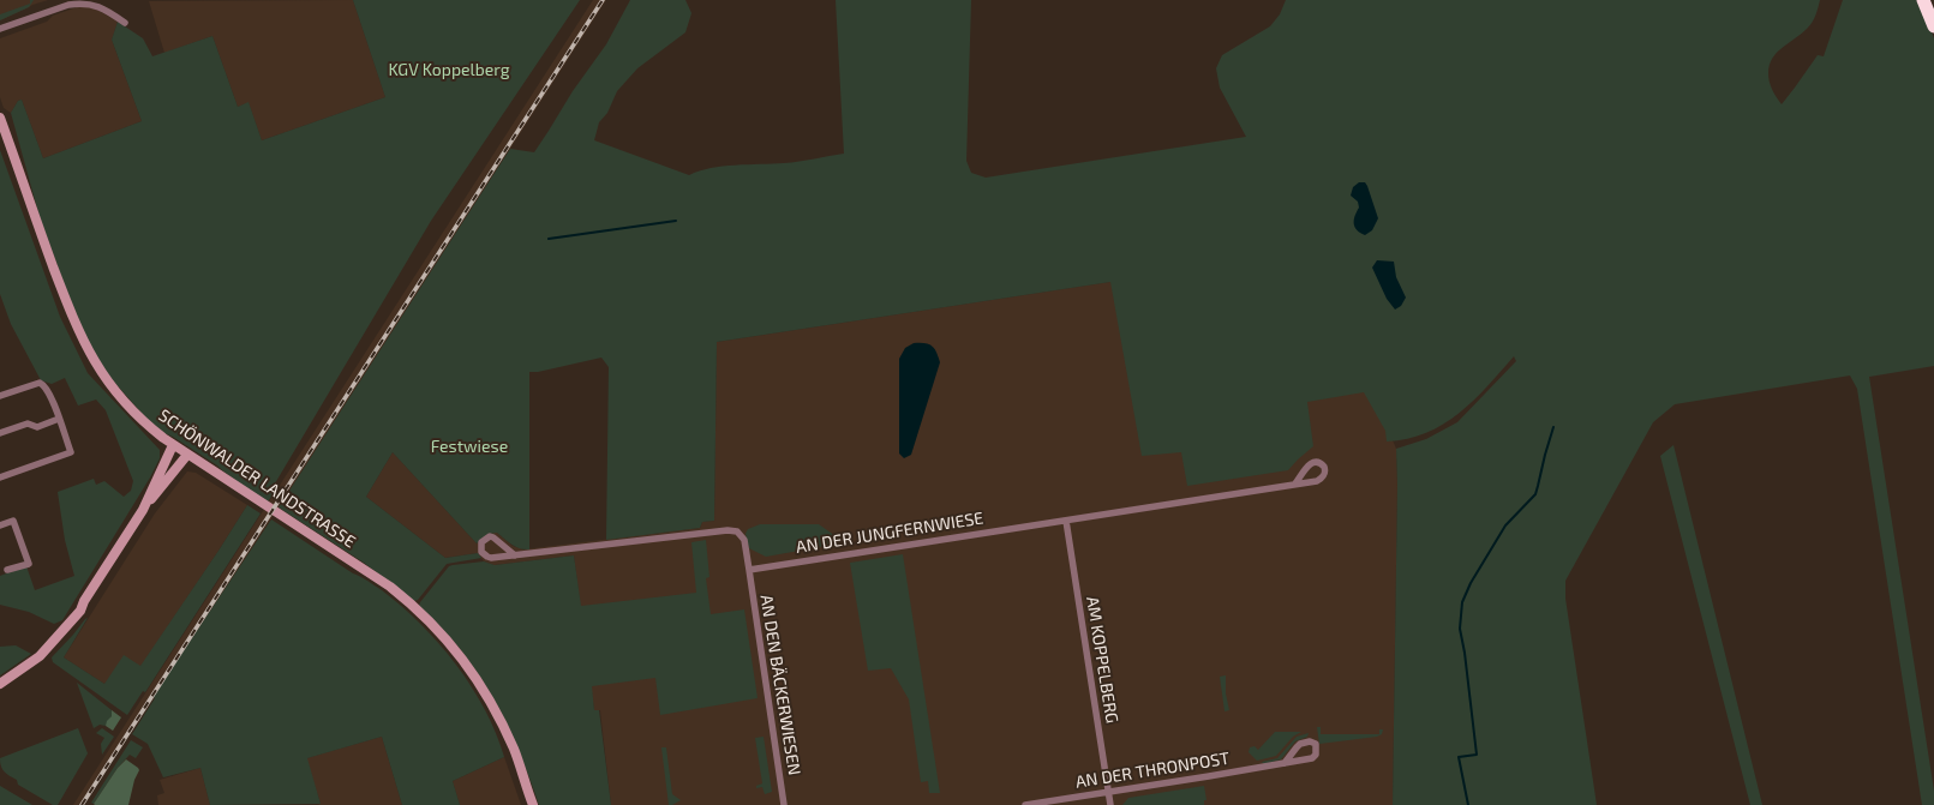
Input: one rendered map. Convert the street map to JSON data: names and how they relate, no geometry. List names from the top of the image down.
{
  "streets": {
    "main road": ["SCHÖNWALDER LANDSTRASSE"],
    "street": [
      "AN DER JUNGFERNWIESE",
      "AM KOPPELBERG",
      "AN DEN BÄCKERWIESEN",
      "AN DER THRONPOST"
    ]
  },
  "crossings": [
    ["AN DER JUNGFERNWIESE", "AM KOPPELBERG"],
    ["AN DER JUNGFERNWIESE", "AN DEN BÄCKERWIESEN"],
    ["AM KOPPELBERG", "AN DER THRONPOST"]
  ],
  "parks": ["KGV Koppelberg", "Festwiese"]
}
